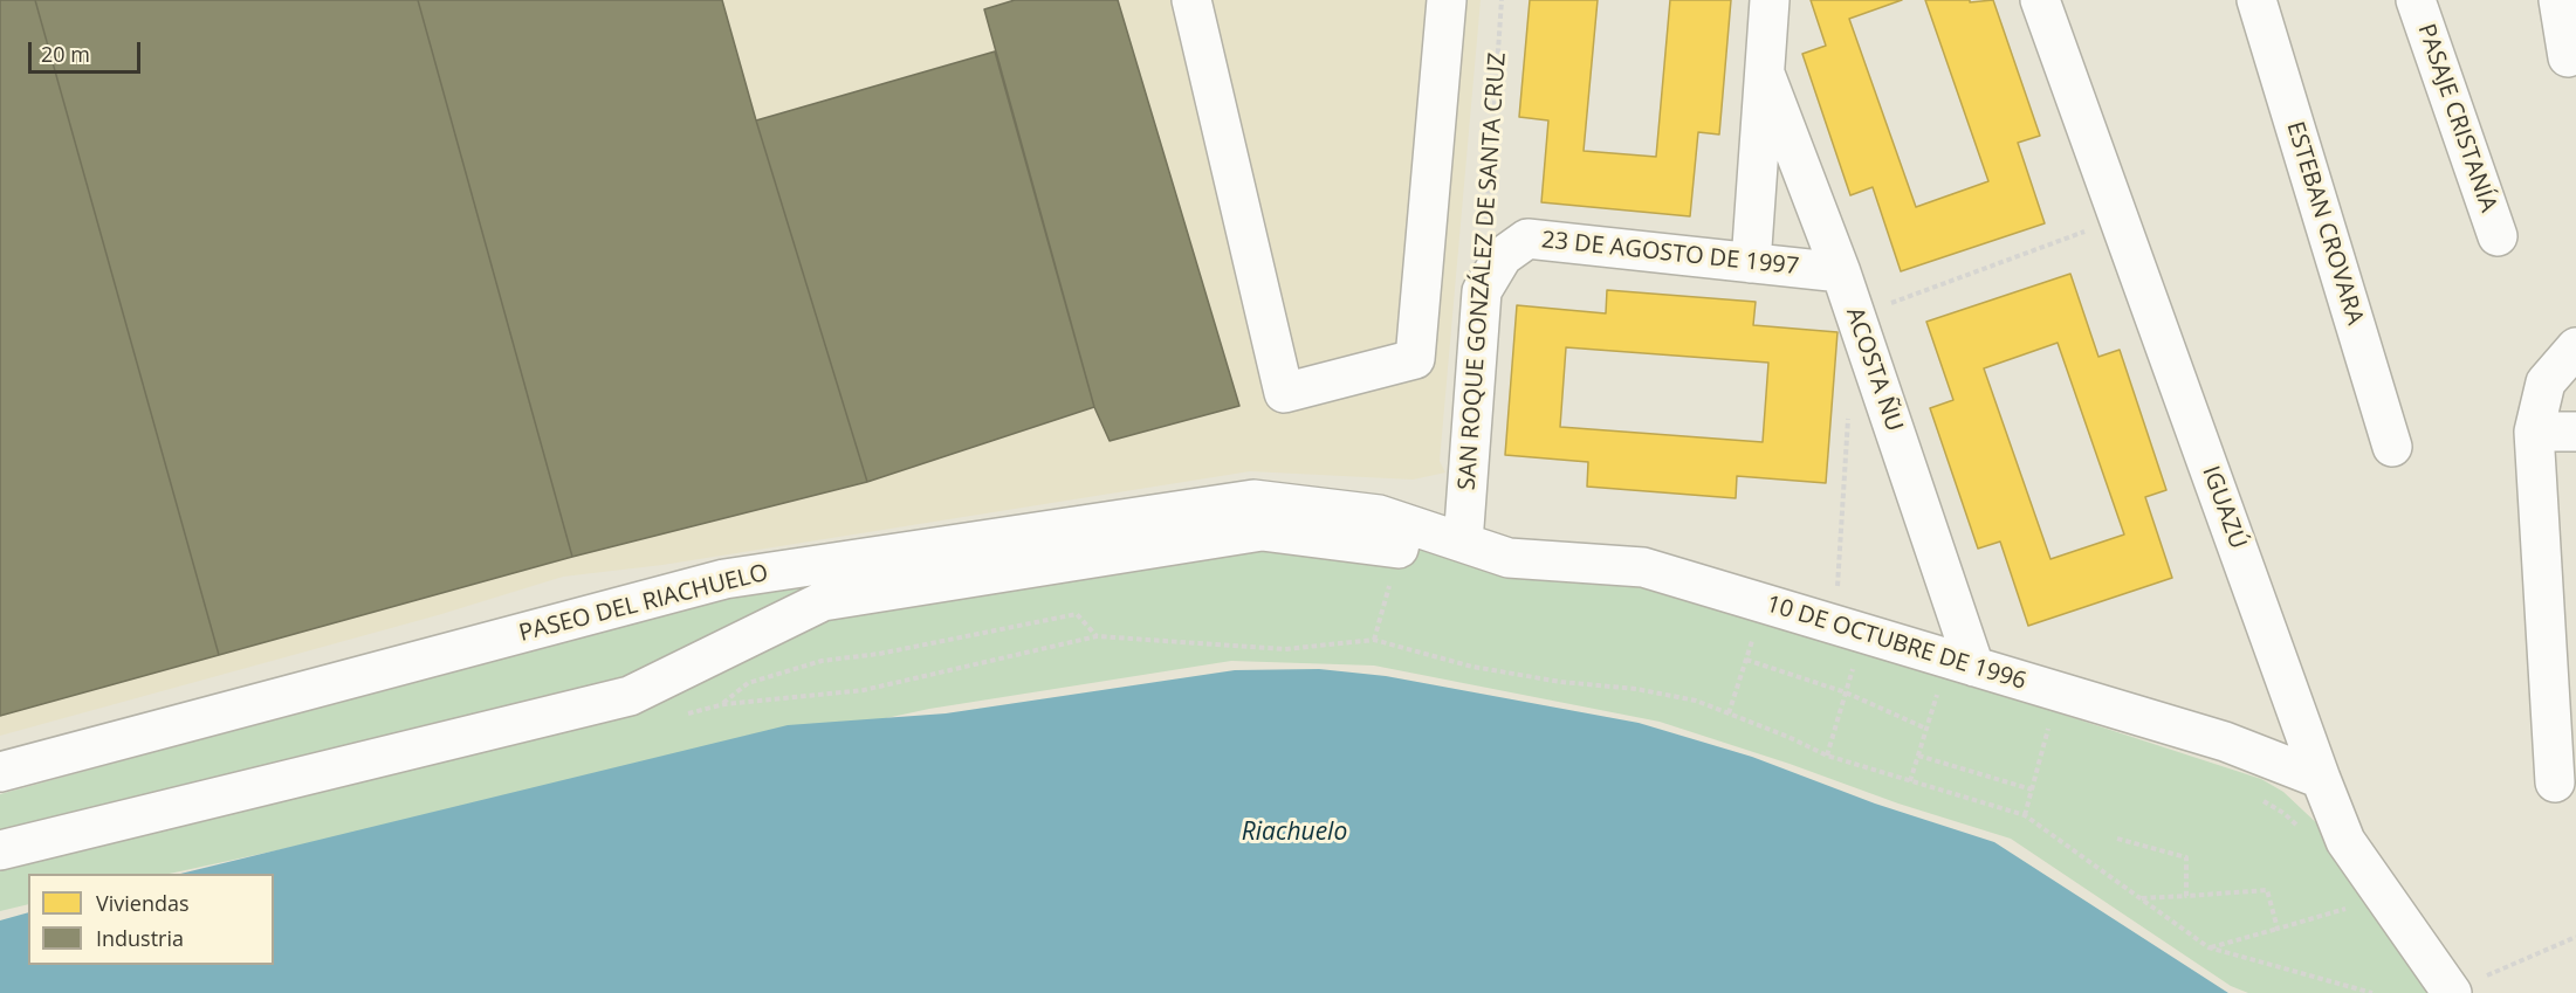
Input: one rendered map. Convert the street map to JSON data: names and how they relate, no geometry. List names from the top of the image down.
{
  "streets": {
    "street": [
      "PASAJE CRISTANÍA",
      "ESTEBAN CROVARA",
      "23 DE AGOSTO DE 1997",
      "SAN ROQUE GONZÁLEZ DE SANTA CRUZ",
      "ACOSTA ÑU",
      "IGUAZÚ",
      "PASEO DEL RIACHUELO",
      "10 DE OCTUBRE DE 1996"
    ]
  },
  "crossings": [
    ["23 DE AGOSTO DE 1997", "SAN ROQUE GONZÁLEZ DE SANTA CRUZ"],
    ["23 DE AGOSTO DE 1997", "ACOSTA ÑU"],
    ["SAN ROQUE GONZÁLEZ DE SANTA CRUZ", "PASEO DEL RIACHUELO"],
    ["SAN ROQUE GONZÁLEZ DE SANTA CRUZ", "10 DE OCTUBRE DE 1996"],
    ["ACOSTA ÑU", "10 DE OCTUBRE DE 1996"],
    ["IGUAZÚ", "10 DE OCTUBRE DE 1996"],
    ["PASEO DEL RIACHUELO", "10 DE OCTUBRE DE 1996"]
  ],
  "water": ["Riachuelo"],
  "legend": ["Viviendas", "Industria"],
  "scale_bar": "20 m"
}
